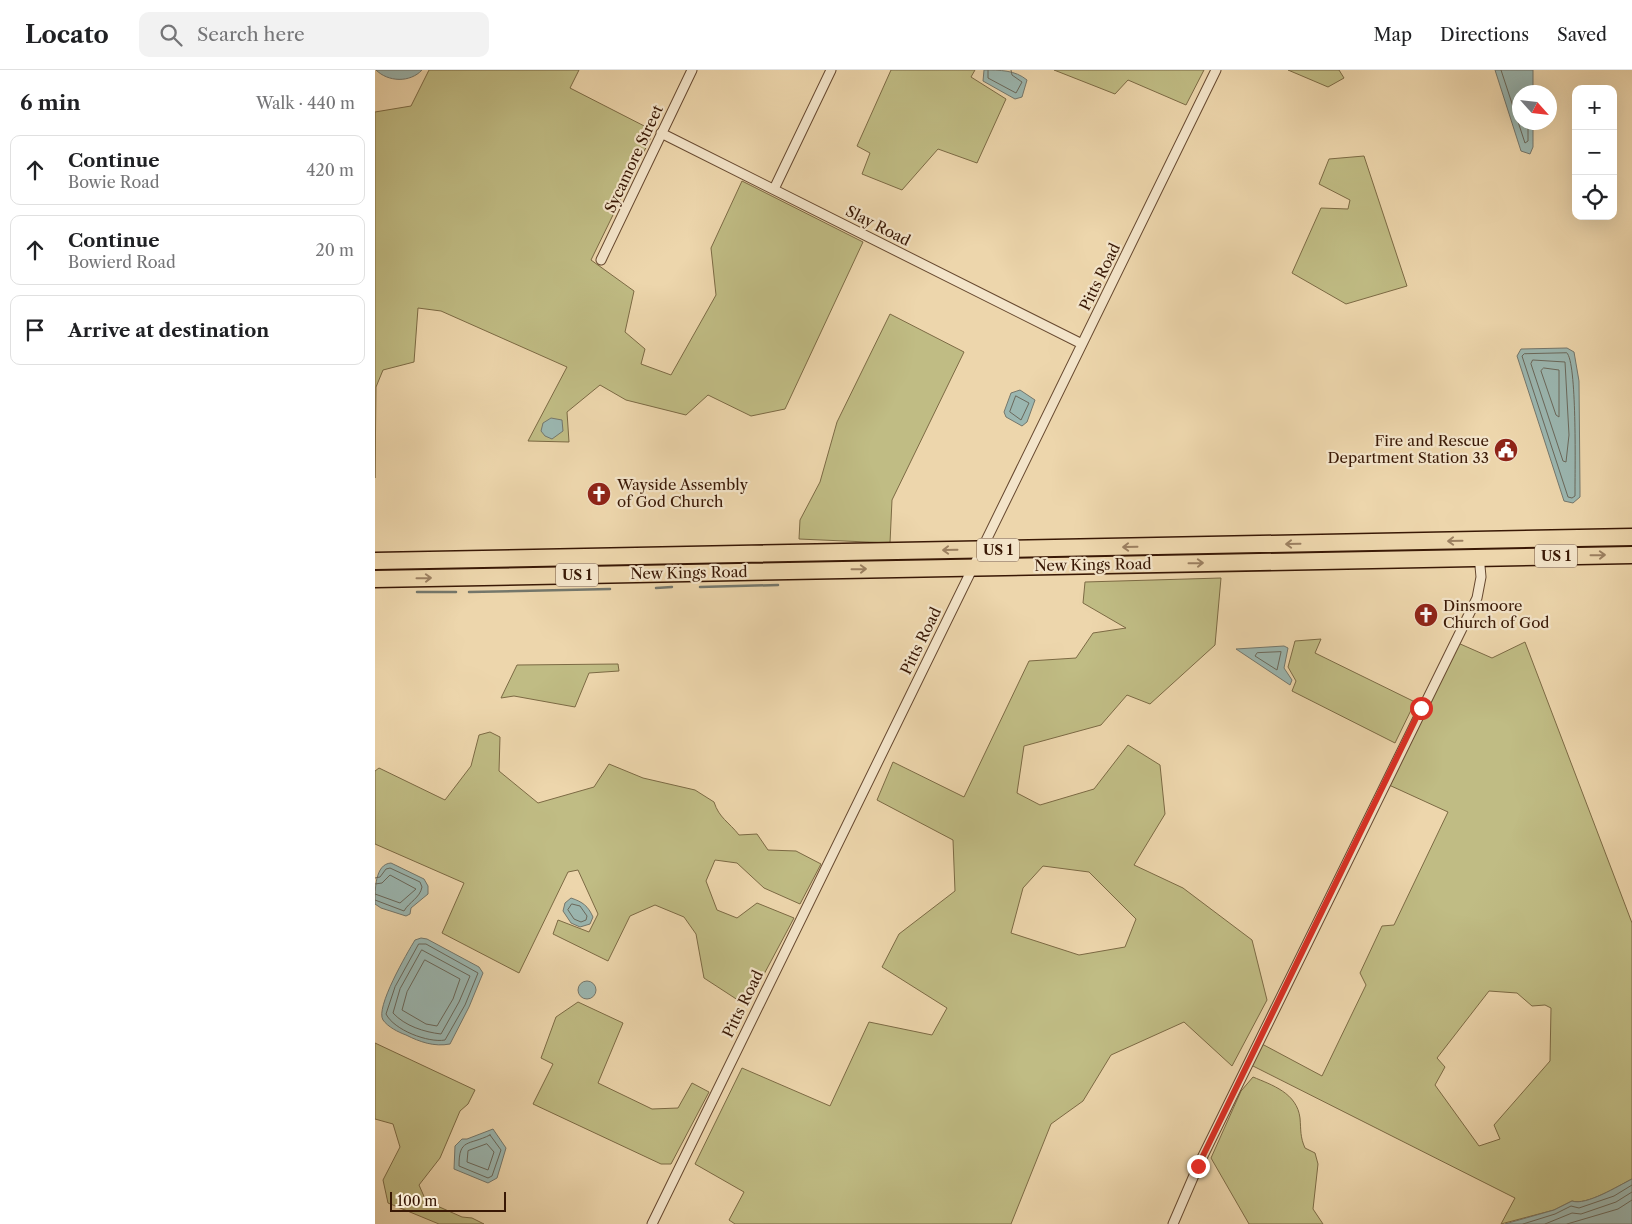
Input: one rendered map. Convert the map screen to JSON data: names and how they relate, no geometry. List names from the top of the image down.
{
  "streets": {
    "highway": ["US 1", "New Kings Road"],
    "street": ["Sycamore Street", "Slay Road", "Pitts Road"]
  },
  "crossings": [
    ["Sycamore Street", "Slay Road"],
    ["Slay Road", "Pitts Road"],
    ["Pitts Road", "New Kings Road"]
  ],
  "places": {
    "public building": ["Fire and Rescue Department Station 33"],
    "church": ["Wayside Assembly of God Church", "Dinsmoore Church of God"]
  },
  "scale_bar": "100 m",
  "north": "bottom right",
  "page": {
    "header": "Locato",
    "search": "Search here",
    "nav": ["Map", "Directions", "Saved"],
    "heading": ["6 min", "Walk · 440 m"],
    "map_buttons": ["+", "−"],
    "list": [
      ["Continue", "Bowie Road", "420 m"],
      ["Continue", "Bowierd Road", "20 m"],
      "Arrive at destination"
    ],
    "scale": "100 m"
  }
}
